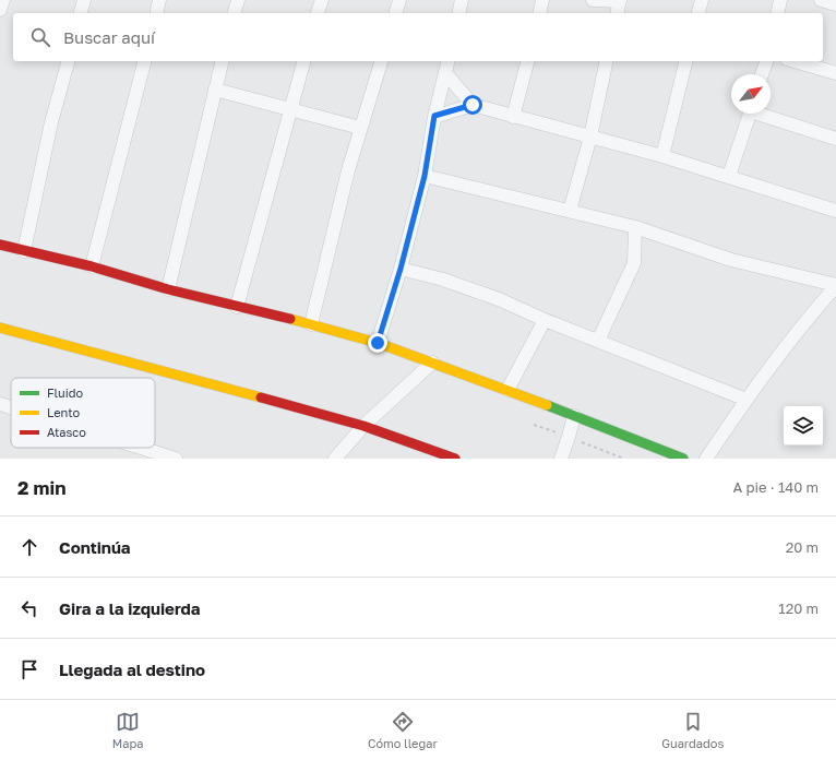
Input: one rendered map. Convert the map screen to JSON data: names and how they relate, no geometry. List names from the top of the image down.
{
  "legend": ["Fluido", "Lento", "Atasco"],
  "north": "top right",
  "page": {
    "search": "Buscar aquí",
    "heading": ["2 min", "A pie · 140 m"],
    "list": [
      ["Continúa", "20 m"],
      ["Gira a la izquierda", "120 m"],
      "Llegada al destino"
    ],
    "nav": ["Mapa", "Cómo llegar", "Guardados"]
  }
}
